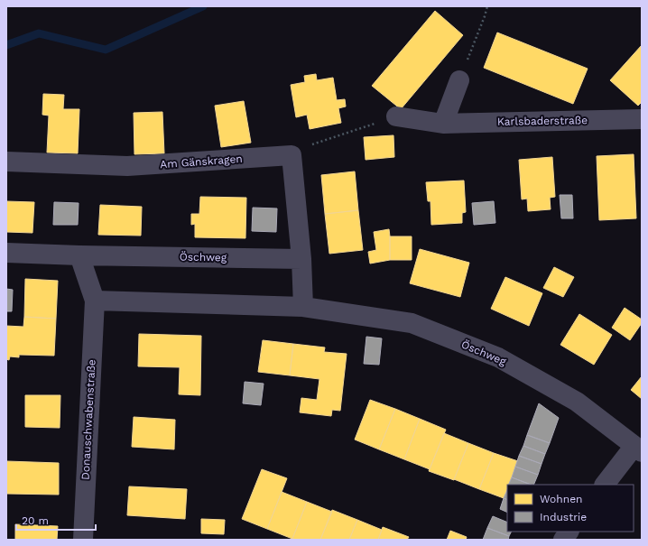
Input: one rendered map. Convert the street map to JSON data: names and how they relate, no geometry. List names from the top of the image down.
{
  "streets": {
    "street": [
      "Karlsbaderstraße",
      "Am Gänskragen",
      "Öschweg",
      "Donauschwabenstraße"
    ]
  },
  "crossings": [
    ["Öschweg", "Donauschwabenstraße"]
  ],
  "legend": ["Wohnen", "Industrie"],
  "scale_bar": "20 m"
}
